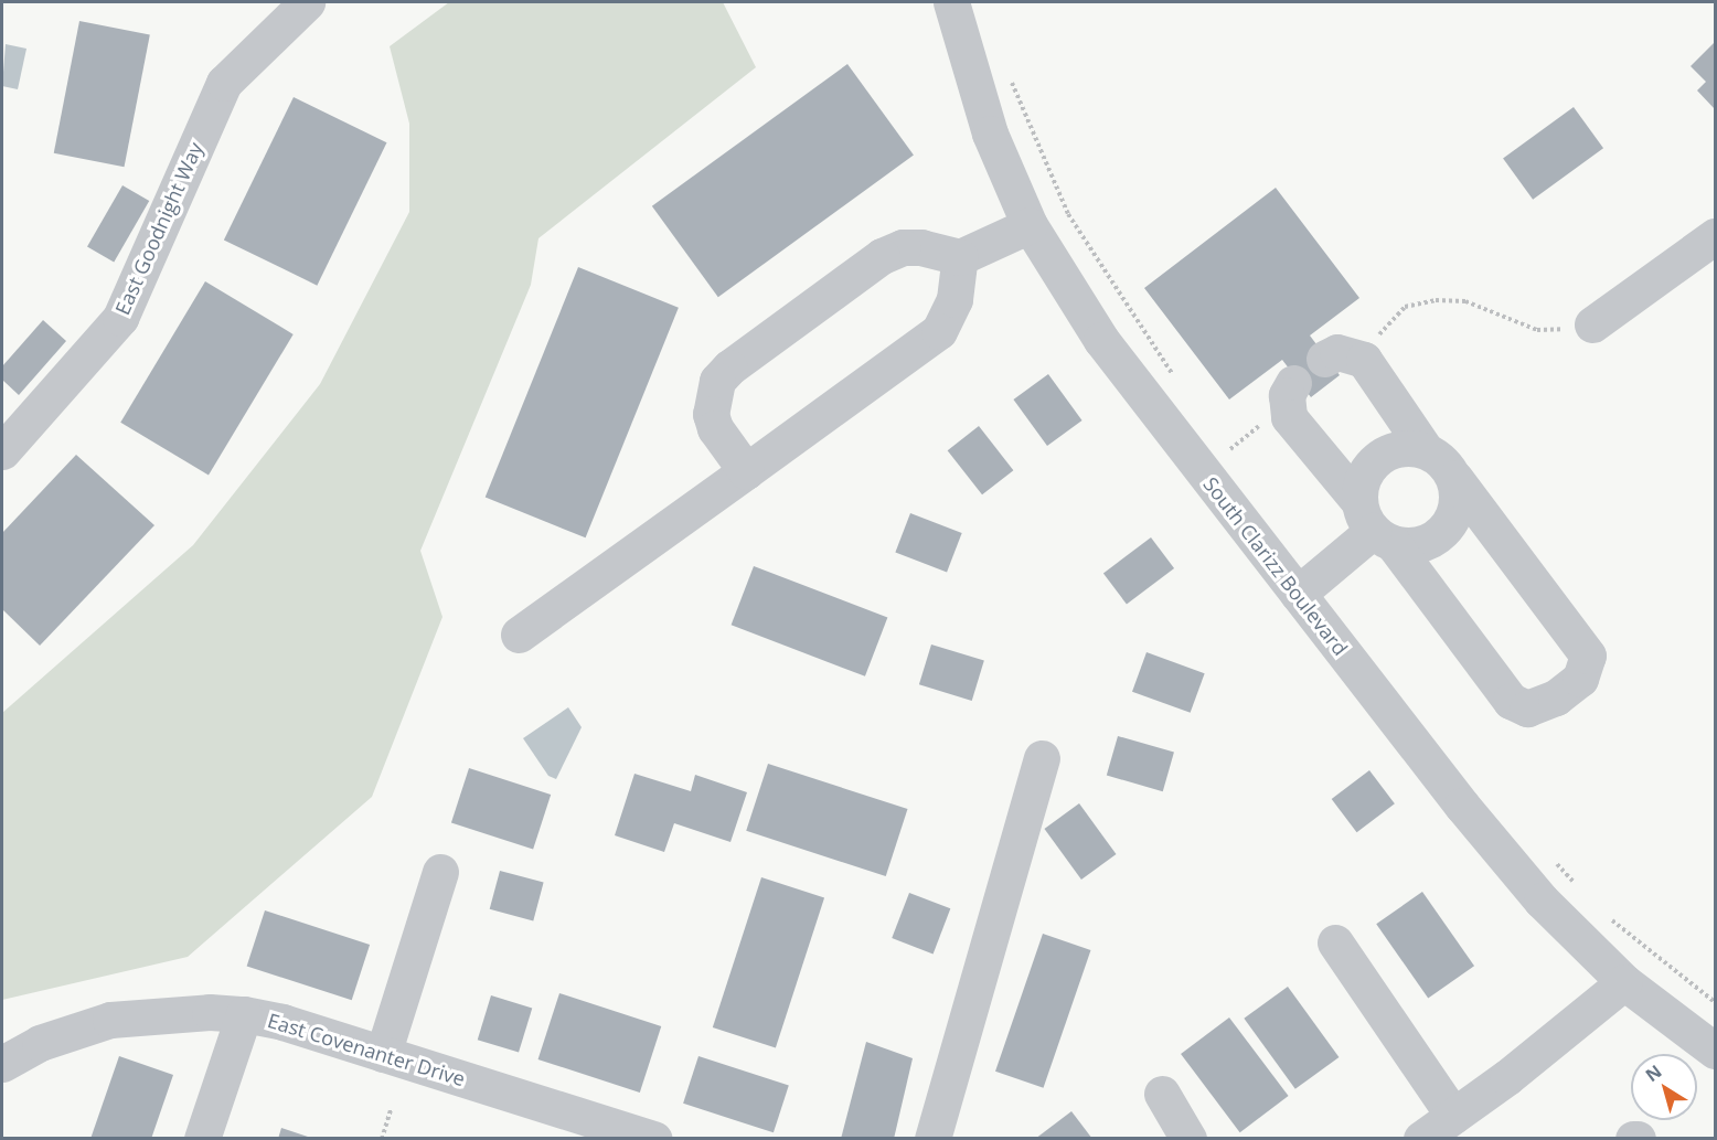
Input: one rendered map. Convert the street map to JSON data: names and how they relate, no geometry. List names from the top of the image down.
{
  "streets": {
    "street": ["East Goodnight Way", "South Clarizz Boulevard", "East Covenanter Drive"]
  },
  "north": "top left"
}
